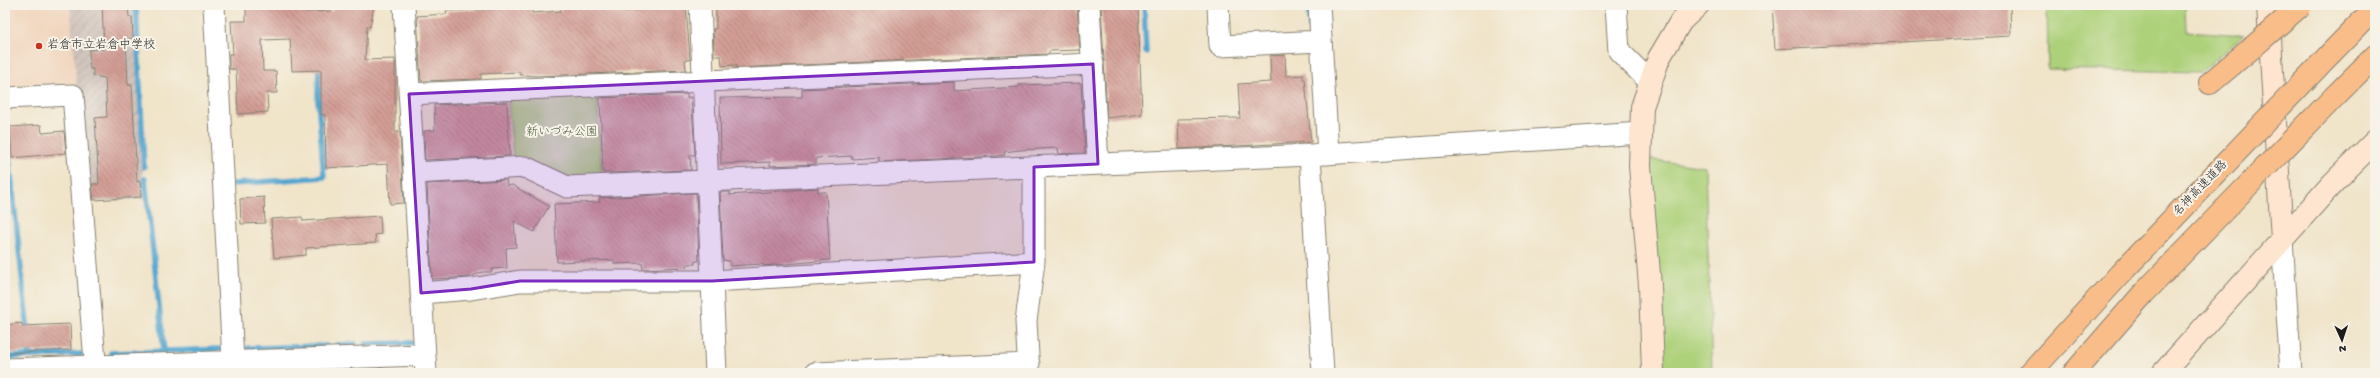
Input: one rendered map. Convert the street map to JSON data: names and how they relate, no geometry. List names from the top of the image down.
{
  "streets": {
    "highway": ["名神高速道路"]
  },
  "parks": ["新いづみ公園"],
  "places": ["岩倉市立岩倉中学校"],
  "north": "bottom"
}
